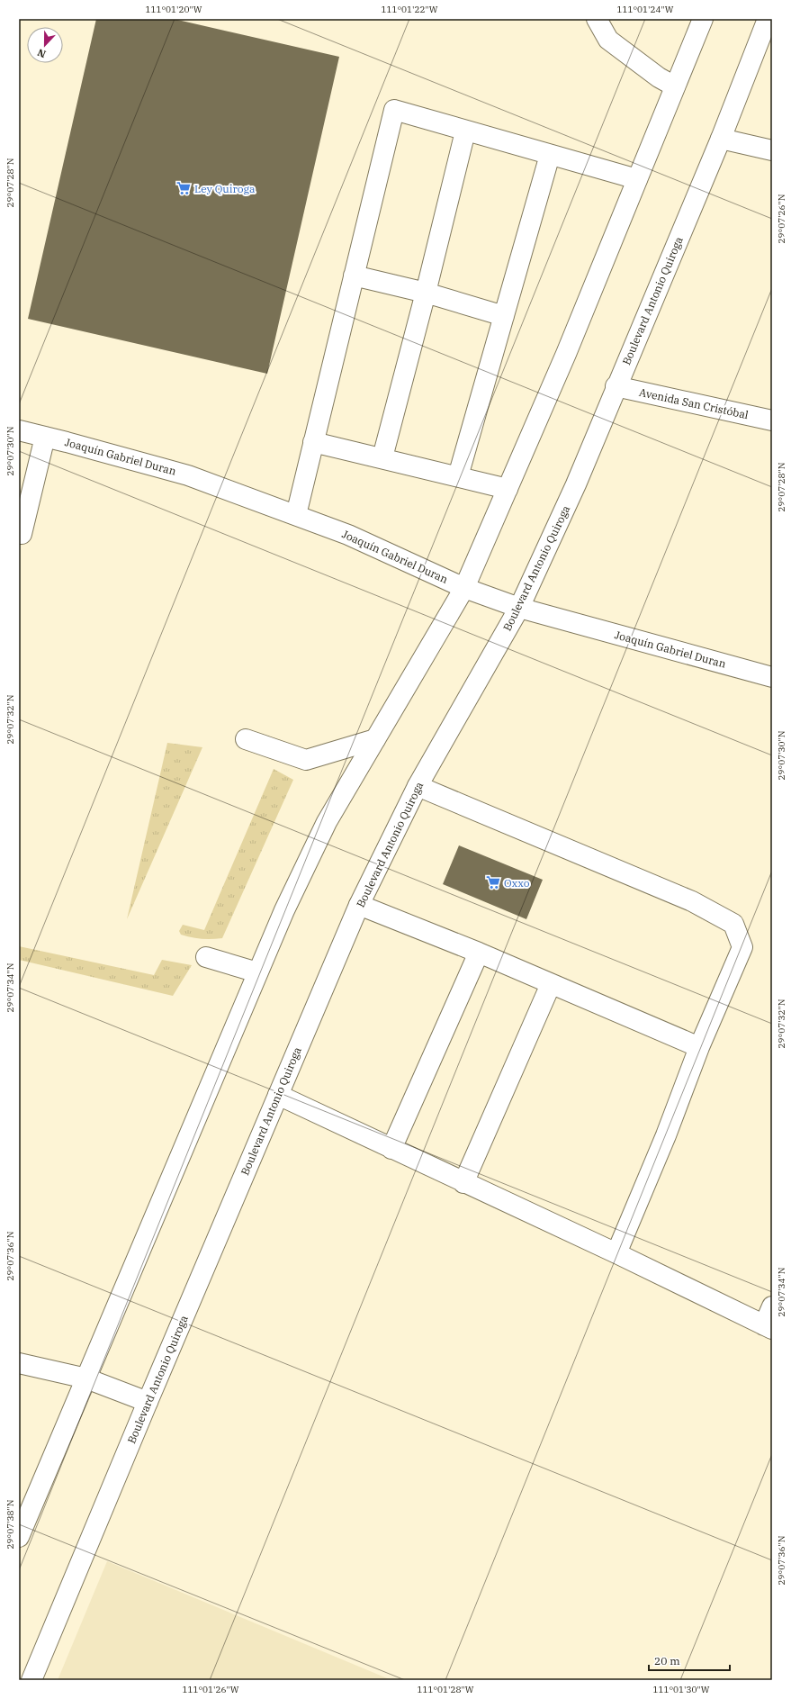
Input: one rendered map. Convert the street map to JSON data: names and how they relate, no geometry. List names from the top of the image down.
{
  "streets": {
    "main road": ["Boulevard Antonio Quiroga", "Avenida San Cristóbal", "Joaquín Gabriel Duran"]
  },
  "crossings": [
    ["Boulevard Antonio Quiroga", "Avenida San Cristóbal"],
    ["Boulevard Antonio Quiroga", "Joaquín Gabriel Duran"]
  ],
  "places": {
    "supermarket": ["Ley Quiroga", "Oxxo"]
  },
  "scale_bar": "20 m",
  "north": "bottom",
  "coordinates": [
    "111°01'20\"W",
    "111°01'22\"W",
    "111°01'24\"W",
    "29°07'28\"N",
    "29°07'26\"N",
    "29°07'30\"N",
    "29°07'32\"N",
    "29°07'34\"N",
    "29°07'36\"N",
    "29°07'38\"N",
    "111°01'26\"W",
    "111°01'28\"W",
    "111°01'30\"W"
  ]
}
